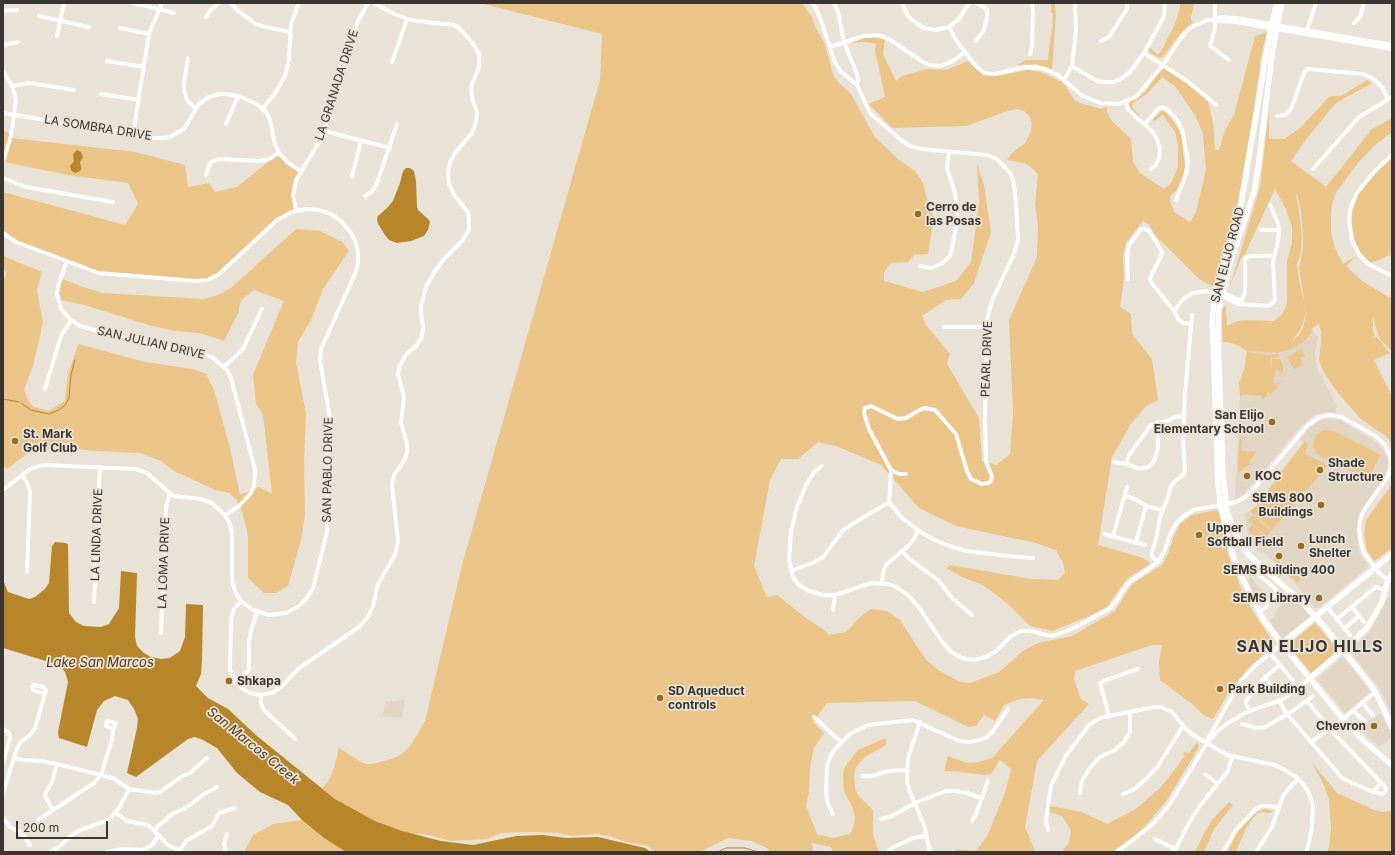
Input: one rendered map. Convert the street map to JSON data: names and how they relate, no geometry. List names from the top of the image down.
{
  "streets": {
    "main road": ["SAN ELIJO ROAD"],
    "street": [
      "LA GRANADA DRIVE",
      "LA SOMBRA DRIVE",
      "SAN JULIAN DRIVE",
      "PEARL DRIVE",
      "SAN PABLO DRIVE",
      "LA LINDA DRIVE",
      "LA LOMA DRIVE"
    ]
  },
  "crossings": [
    ["LA GRANADA DRIVE", "SAN PABLO DRIVE"]
  ],
  "districts": ["SAN ELIJO HILLS"],
  "water": ["Lake San Marcos", "San Marcos Creek"],
  "places": [
    "Cerro de las Posas",
    "San Elijo Elementary School",
    "St. Mark Golf Club",
    "Shade Structure",
    "KOC",
    "SEMS 800 Buildings",
    "Upper Softball Field",
    "Lunch Shelter",
    "SEMS Building 400",
    "SEMS Library",
    "Shkapa",
    "Park Building",
    "SD Aqueduct controls",
    "Chevron"
  ],
  "scale_bar": "200 m"
}
